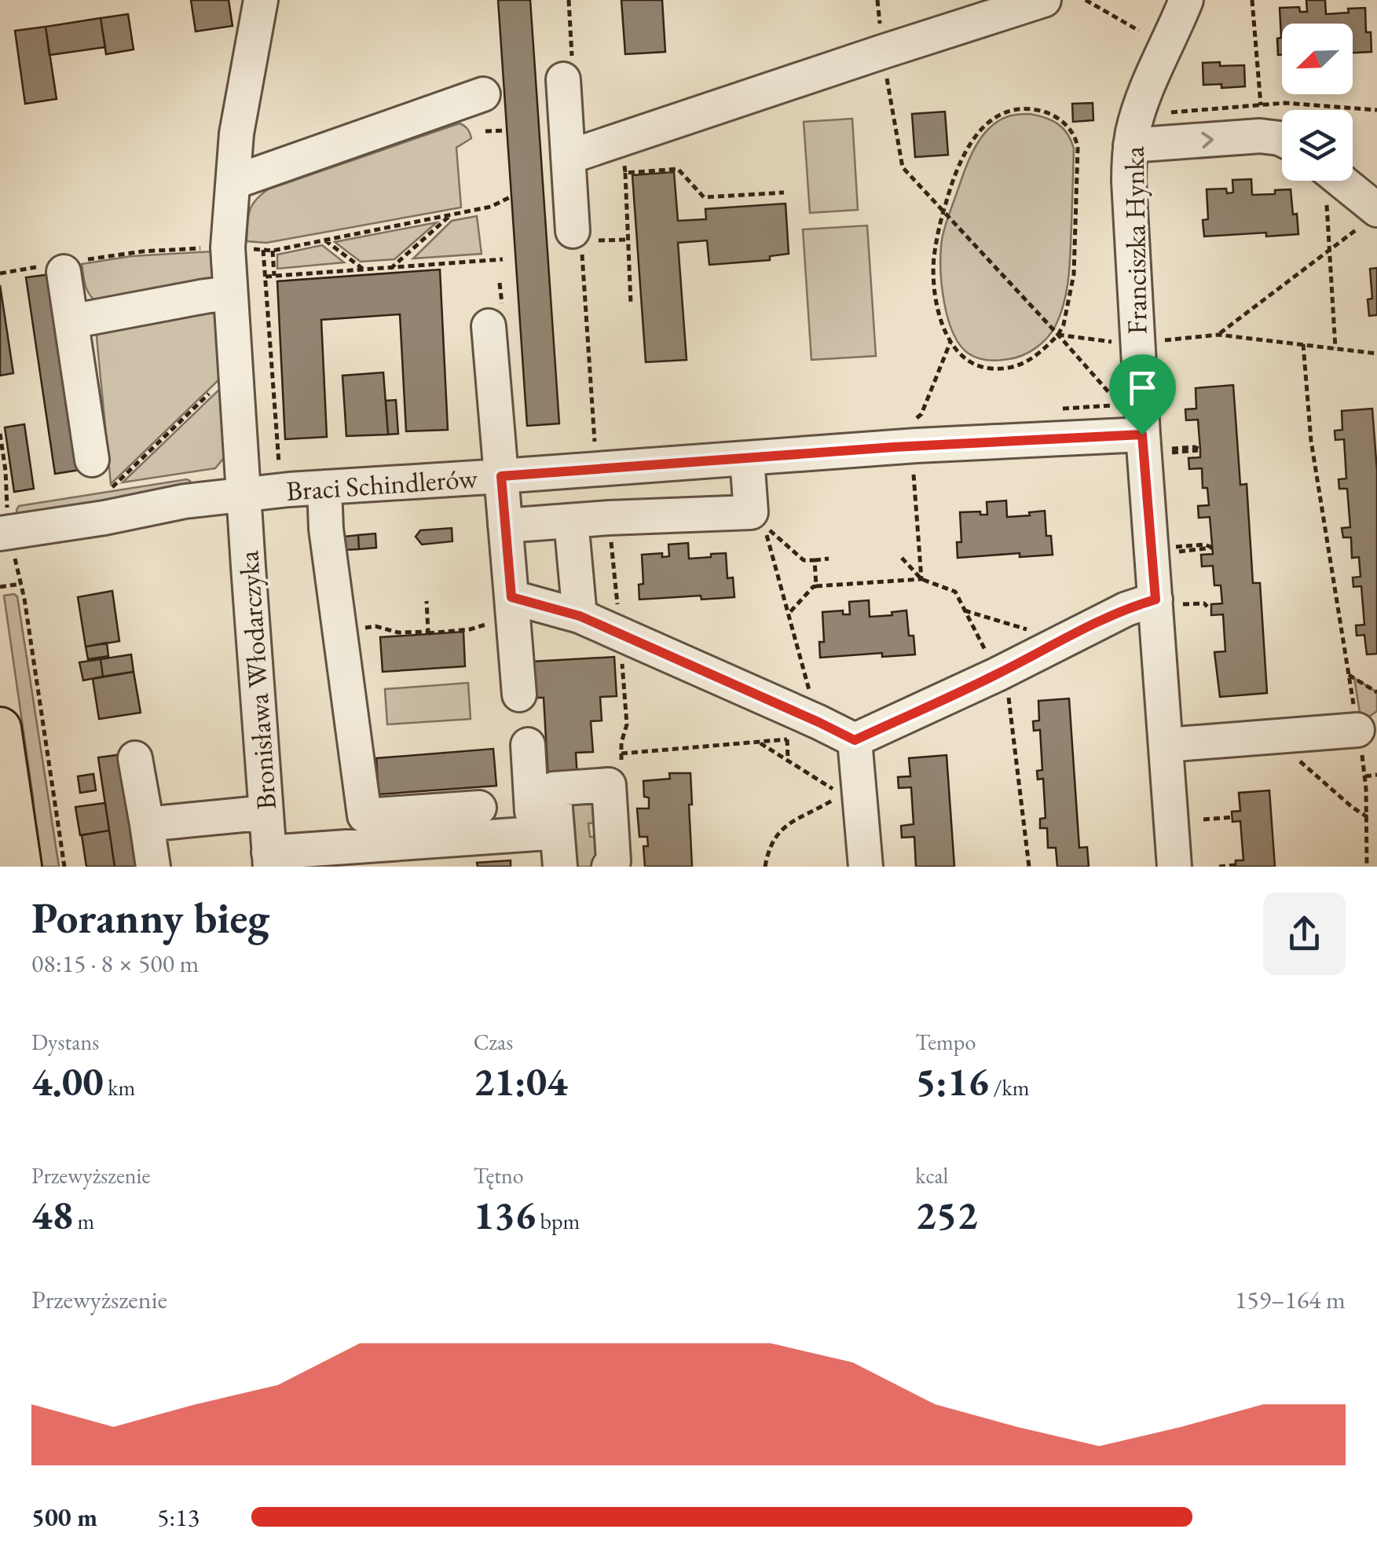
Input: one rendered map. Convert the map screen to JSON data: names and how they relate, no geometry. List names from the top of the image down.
{
  "streets": {
    "street": ["Franciszka Hynka", "Braci Schindlerów", "Bronisława Włodarczyka"]
  },
  "crossings": [
    ["Franciszka Hynka", "Braci Schindlerów"],
    ["Braci Schindlerów", "Bronisława Włodarczyka"]
  ],
  "north": "bottom left",
  "page": {
    "heading": ["Poranny bieg", "08:15 · 8 × 500 m"],
    "stats": [
      ["Dystans", "4.00 km"],
      ["Czas", "21:04"],
      ["Tempo", "5:16 /km"],
      ["Przewyższenie", "48 m"],
      ["Tętno", "136 bpm"],
      ["kcal", "252"]
    ],
    "chart": ["Przewyższenie", "159–164 m"],
    "list": [
      {
        "name": "500 m",
        "note": "5:13"
      }
    ]
  }
}
